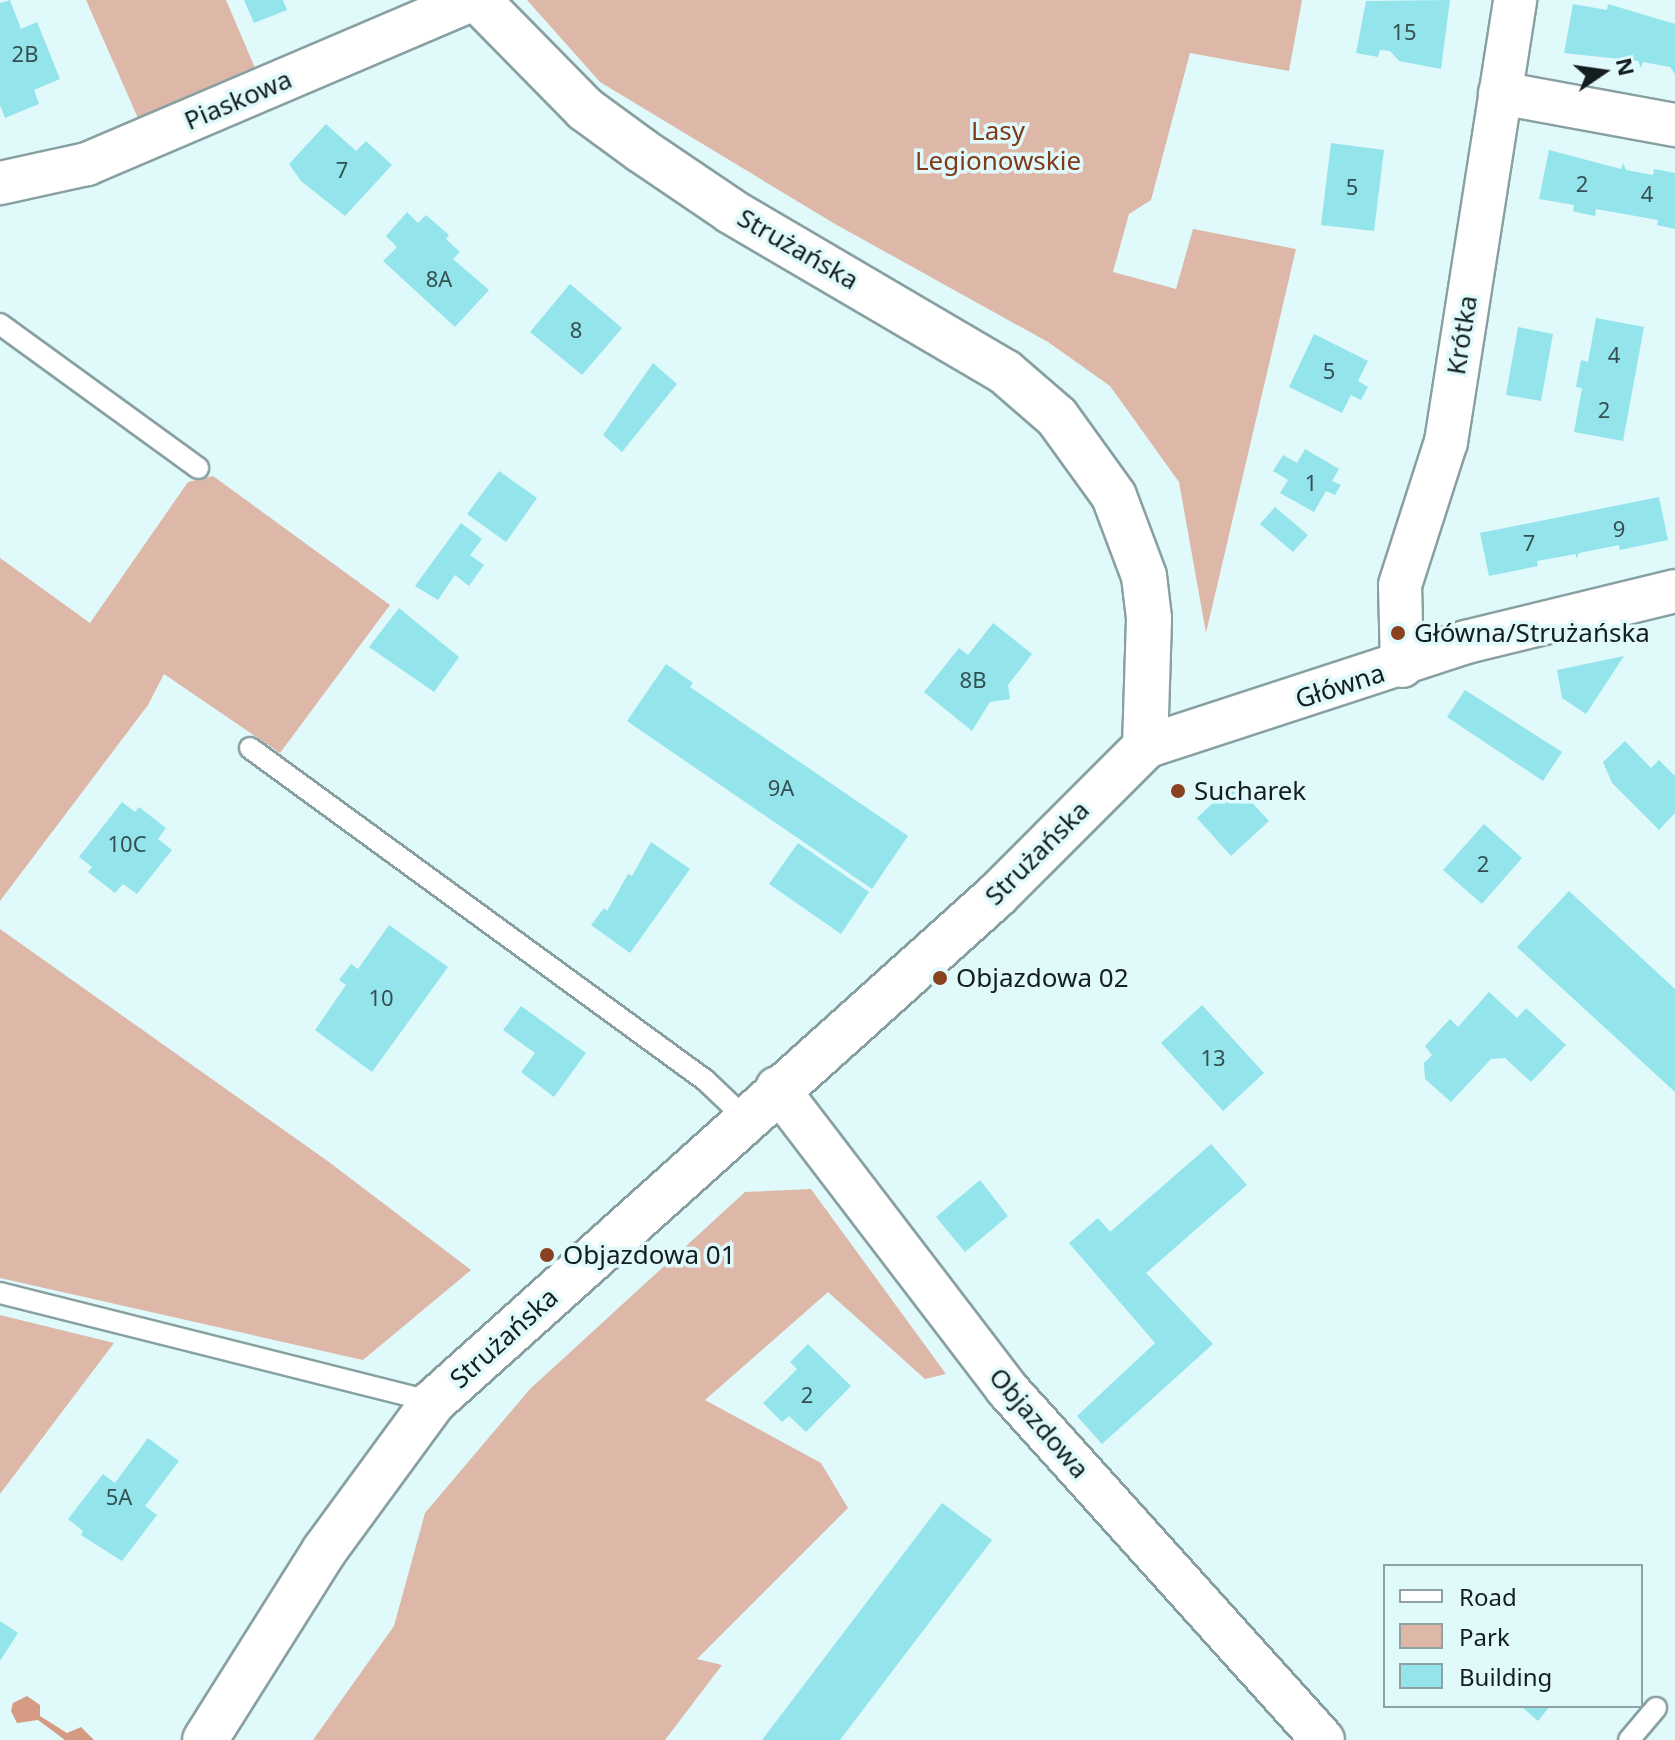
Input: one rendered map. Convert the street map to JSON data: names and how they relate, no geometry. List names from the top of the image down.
{
  "streets": {
    "main road": ["Strużańska"],
    "street": [
      "Piaskowa",
      "Krótka",
      "Główna",
      "Objazdowa"
    ]
  },
  "crossings": [
    ["Strużańska", "Główna"],
    ["Strużańska", "Objazdowa"],
    ["Krótka", "Główna"]
  ],
  "parks": ["Lasy Legionowskie"],
  "places": [
    "Główna/Strużańska",
    "Sucharek",
    "Objazdowa 02",
    "Objazdowa 01"
  ],
  "house_numbers": [
    "15",
    "2B",
    "7",
    "2",
    "5",
    "4",
    "8A",
    "8",
    "4",
    "5",
    "2",
    "1",
    "9",
    "7",
    "8B",
    "9A",
    "10C",
    "2",
    "10",
    "13",
    "2",
    "5A"
  ],
  "legend": ["Road", "Park", "Building"],
  "north": "right"
}
